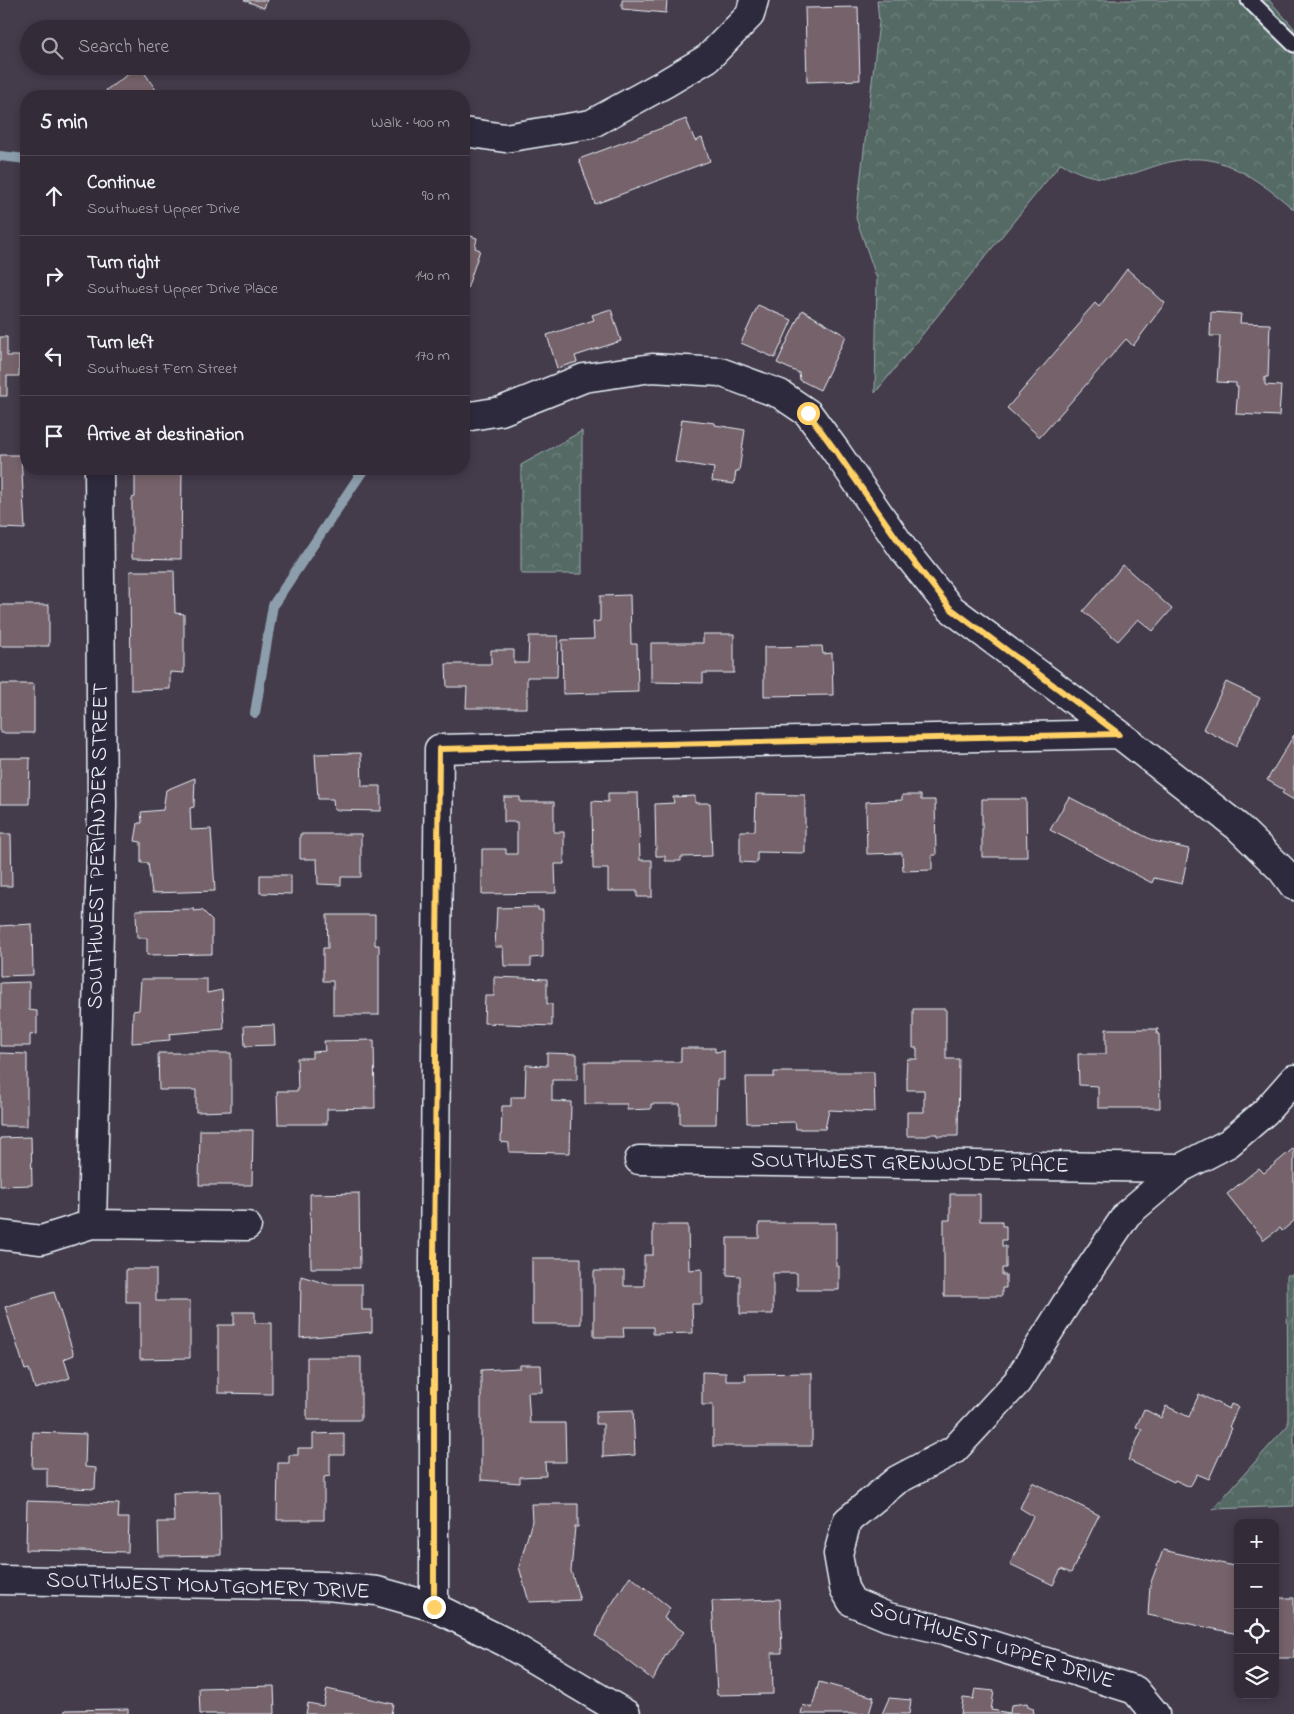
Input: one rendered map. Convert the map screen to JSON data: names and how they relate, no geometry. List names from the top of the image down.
{
  "streets": {
    "street": [
      "SOUTHWEST PERIANDER STREET",
      "SOUTHWEST GRENWOLDE PLACE",
      "SOUTHWEST MONTGOMERY DRIVE",
      "SOUTHWEST UPPER DRIVE"
    ]
  },
  "crossings": [
    ["SOUTHWEST GRENWOLDE PLACE", "SOUTHWEST UPPER DRIVE"]
  ],
  "page": {
    "search": "Search here",
    "heading": ["5 min", "Walk · 400 m"],
    "list": [
      ["Continue", "Southwest Upper Drive", "90 m"],
      ["Turn right", "Southwest Upper Drive Place", "140 m"],
      ["Turn left", "Southwest Fern Street", "170 m"],
      "Arrive at destination"
    ],
    "map_buttons": ["+", "−"]
  }
}
